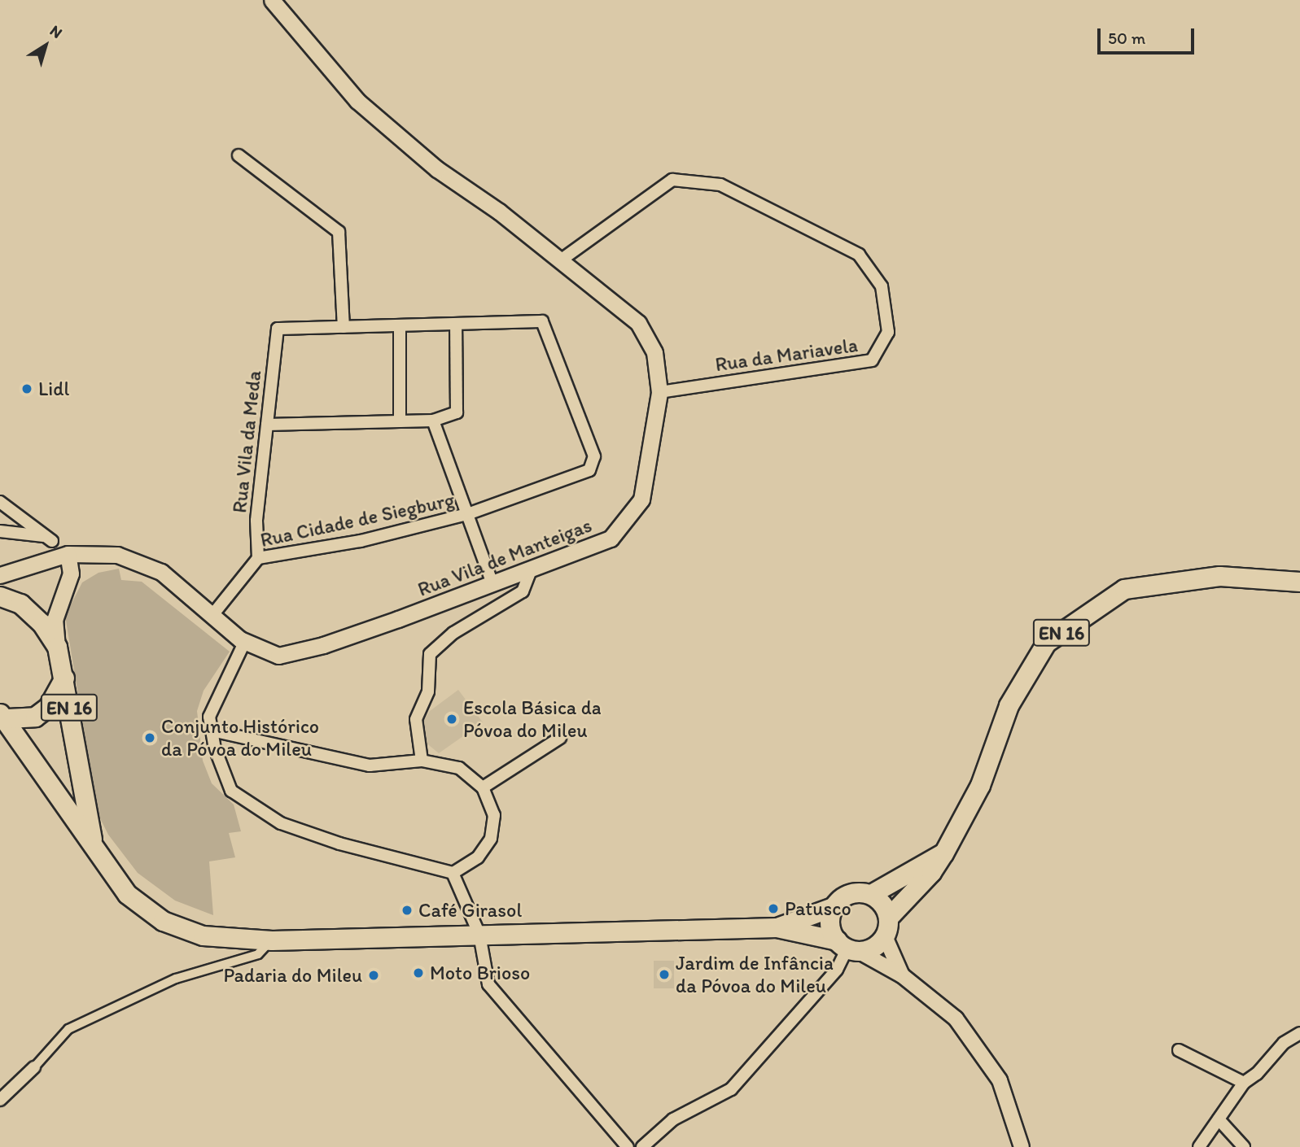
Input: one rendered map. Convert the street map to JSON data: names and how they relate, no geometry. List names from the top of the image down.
{
  "streets": {
    "main road": ["Rua Vila de Manteigas", "EN 16"],
    "street": ["Rua da Mariavela", "Rua Vila da Meda", "Rua Cidade de Siegburg"]
  },
  "crossings": [
    ["Rua da Mariavela", "Rua Vila de Manteigas"],
    ["Rua Vila da Meda", "Rua Cidade de Siegburg"],
    ["Rua Cidade de Siegburg", "Rua Vila de Manteigas"]
  ],
  "places": [
    "Lidl",
    "Escola Básica da Póvoa do Mileu",
    "Conjunto Histórico da Póvoa do Mileu",
    "Patusco",
    "Café Girasol",
    "Moto Brioso",
    "Jardim de Infância da Póvoa do Mileu",
    "Padaria do Mileu"
  ],
  "scale_bar": "50 m",
  "north": "top right"
}
